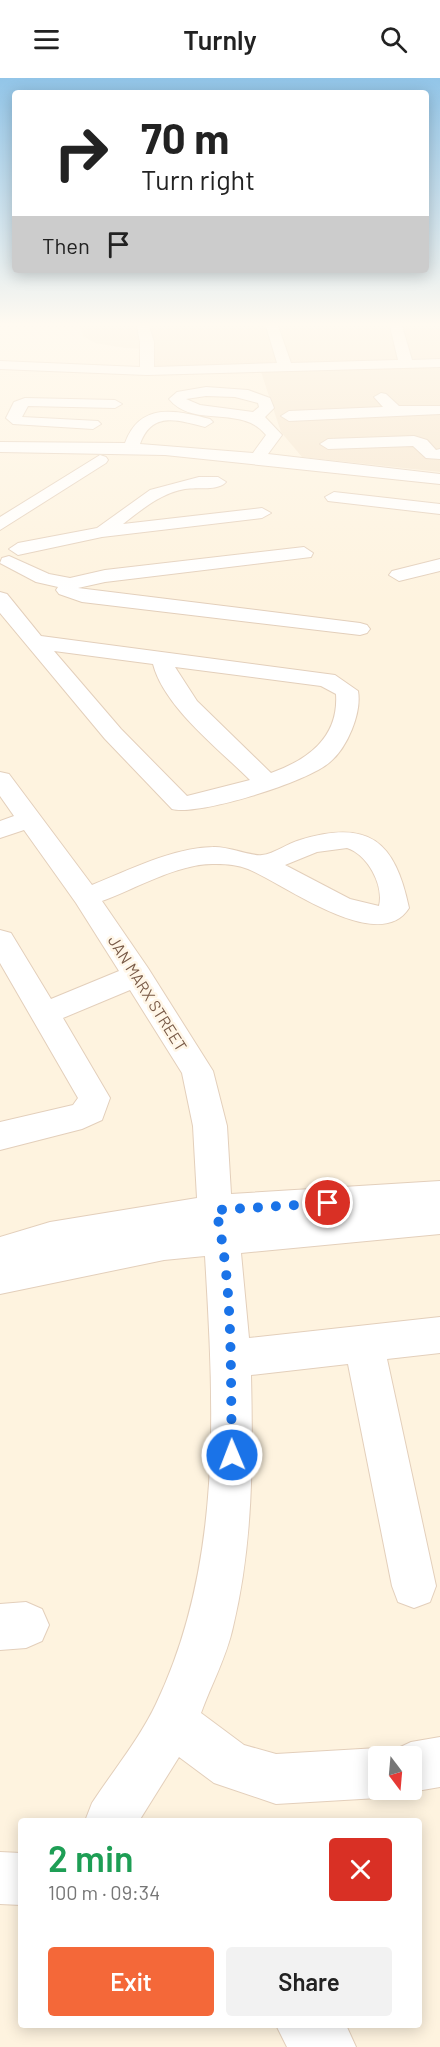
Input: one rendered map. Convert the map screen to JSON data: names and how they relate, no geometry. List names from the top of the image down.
{
  "streets": {
    "street": ["JAN MARX STREET"]
  },
  "north": "bottom",
  "page": {
    "header": "Turnly",
    "turn": ["70 m", "Turn right"],
    "then": "Then",
    "heading": ["2 min", "100 m · 09:34"],
    "buttons": ["Exit", "Share"]
  }
}
